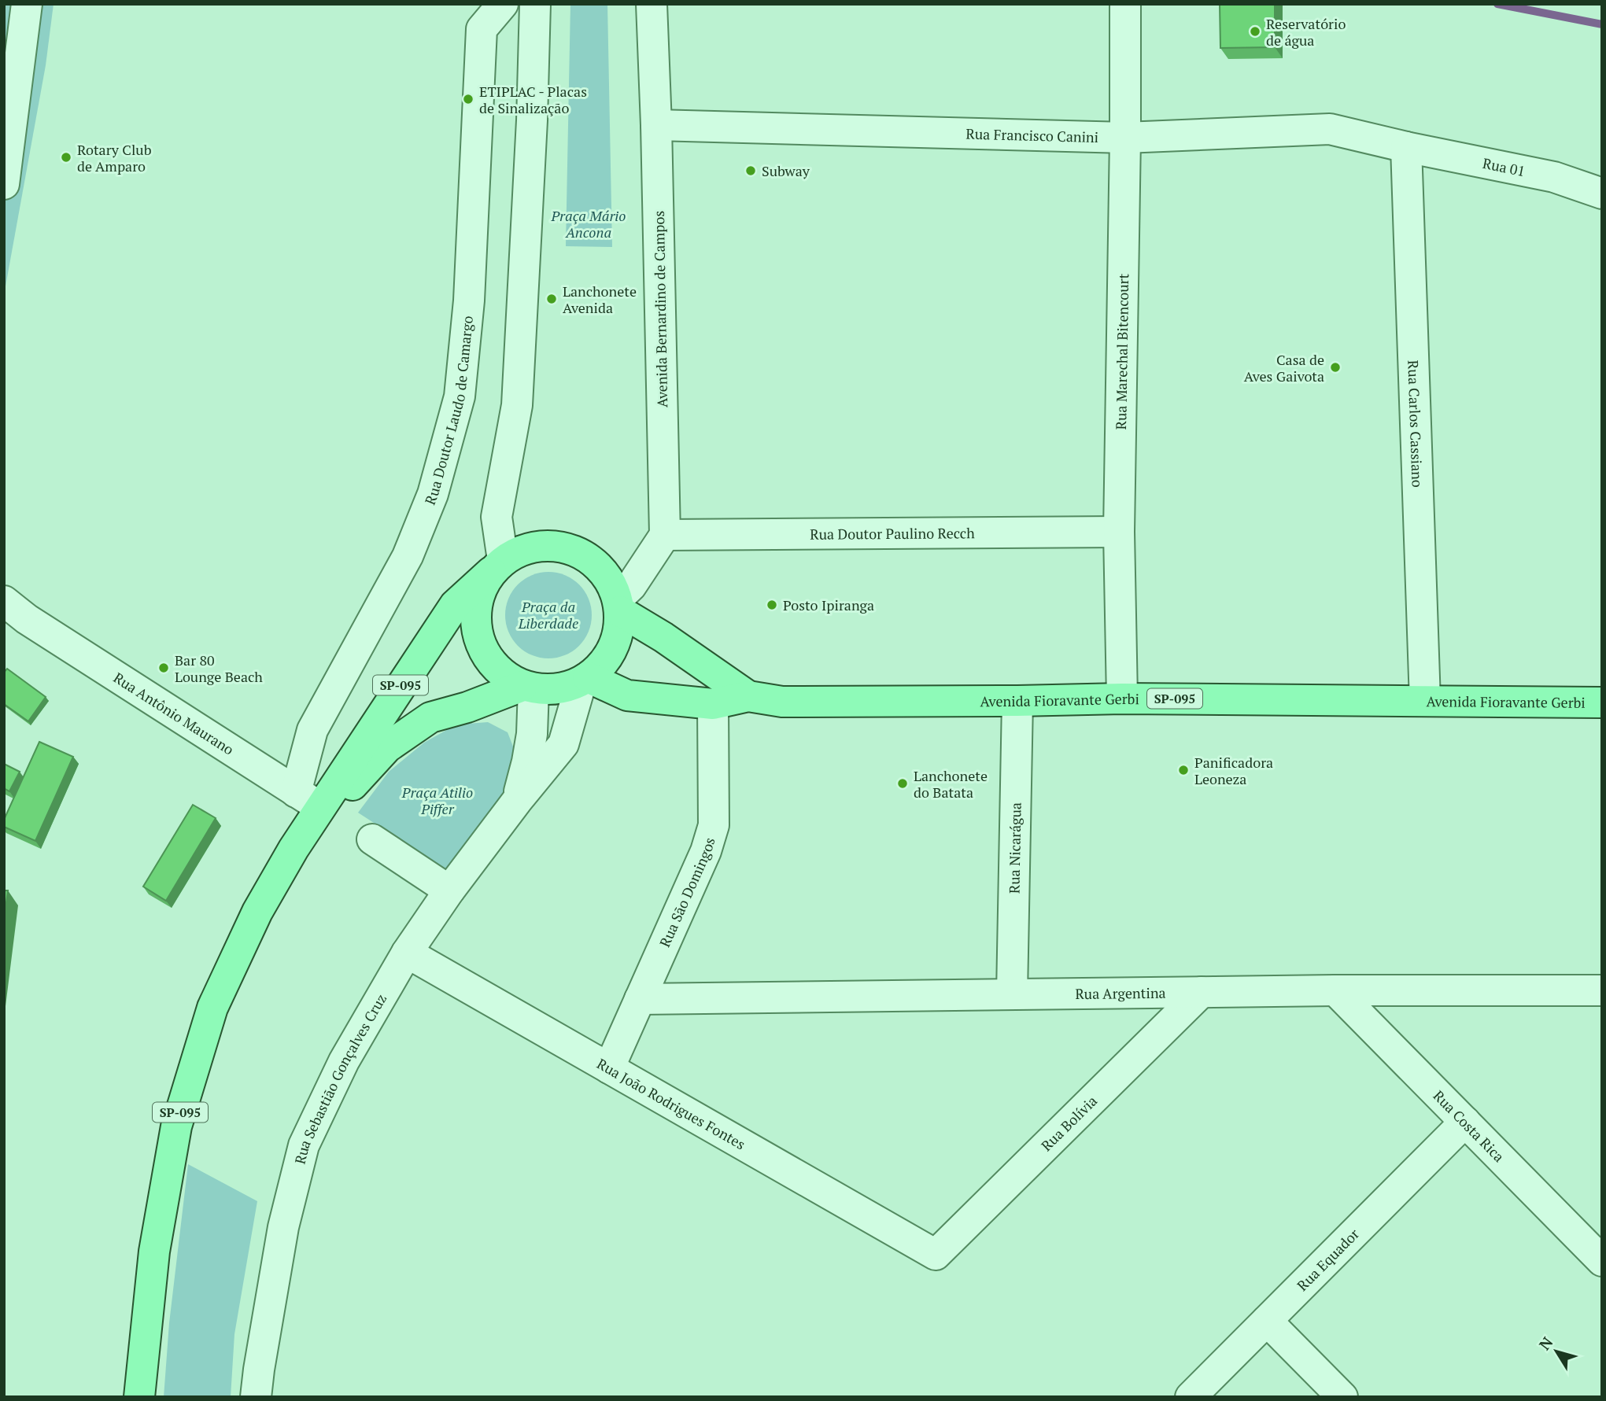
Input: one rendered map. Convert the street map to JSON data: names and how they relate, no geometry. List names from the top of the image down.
{
  "streets": {
    "main road": ["SP-095", "Avenida Fioravante Gerbi"],
    "street": [
      "Rua Francisco Canini",
      "Rua 01",
      "Avenida Bernardino de Campos",
      "Rua Marechal Bitencourt",
      "Rua Doutor Laudo de Camargo",
      "Rua Carlos Cassiano",
      "Rua Doutor Paulino Recch",
      "Rua Antônio Maurano",
      "Rua Nicarágua",
      "Rua São Domingos",
      "Rua Argentina",
      "Rua Sebastião Gonçalves Cruz",
      "Rua João Rodrigues Fontes",
      "Rua Bolívia",
      "Rua Costa Rica",
      "Rua Equador"
    ]
  },
  "crossings": [
    ["Rua Francisco Canini", "Rua 01"],
    ["Rua Francisco Canini", "Avenida Bernardino de Campos"],
    ["Rua Francisco Canini", "Rua Marechal Bitencourt"],
    ["Rua Francisco Canini", "Rua Carlos Cassiano"],
    ["Rua 01", "Rua Carlos Cassiano"],
    ["Avenida Bernardino de Campos", "Rua Doutor Paulino Recch"],
    ["Rua Marechal Bitencourt", "Rua Doutor Paulino Recch"],
    ["Rua Marechal Bitencourt", "Avenida Fioravante Gerbi"],
    ["Rua Doutor Laudo de Camargo", "SP-095"],
    ["Rua Doutor Laudo de Camargo", "Rua Antônio Maurano"],
    ["Rua Carlos Cassiano", "Avenida Fioravante Gerbi"],
    ["SP-095", "Avenida Fioravante Gerbi"],
    ["SP-095", "Rua Antônio Maurano"],
    ["SP-095", "Rua Sebastião Gonçalves Cruz"],
    ["Avenida Fioravante Gerbi", "Rua Nicarágua"],
    ["Avenida Fioravante Gerbi", "Rua São Domingos"],
    ["Avenida Fioravante Gerbi", "Rua Sebastião Gonçalves Cruz"],
    ["Rua Nicarágua", "Rua Argentina"],
    ["Rua São Domingos", "Rua Argentina"],
    ["Rua São Domingos", "Rua João Rodrigues Fontes"],
    ["Rua Argentina", "Rua Bolívia"],
    ["Rua Argentina", "Rua Costa Rica"],
    ["Rua Sebastião Gonçalves Cruz", "Rua João Rodrigues Fontes"],
    ["Rua João Rodrigues Fontes", "Rua Bolívia"],
    ["Rua Costa Rica", "Rua Equador"]
  ],
  "parks": ["Praça Mário Ancona", "Praça da Liberdade", "Praça Atilio Piffer"],
  "places": [
    "Reservatório de água",
    "ETIPLAC - Placas de Sinalização",
    "Rotary Club de Amparo",
    "Subway",
    "Lanchonete Avenida",
    "Casa de Aves Gaivota",
    "Posto Ipiranga",
    "Bar 80 Lounge Beach",
    "Panificadora Leoneza",
    "Lanchonete do Batata"
  ],
  "north": "top left"
}
